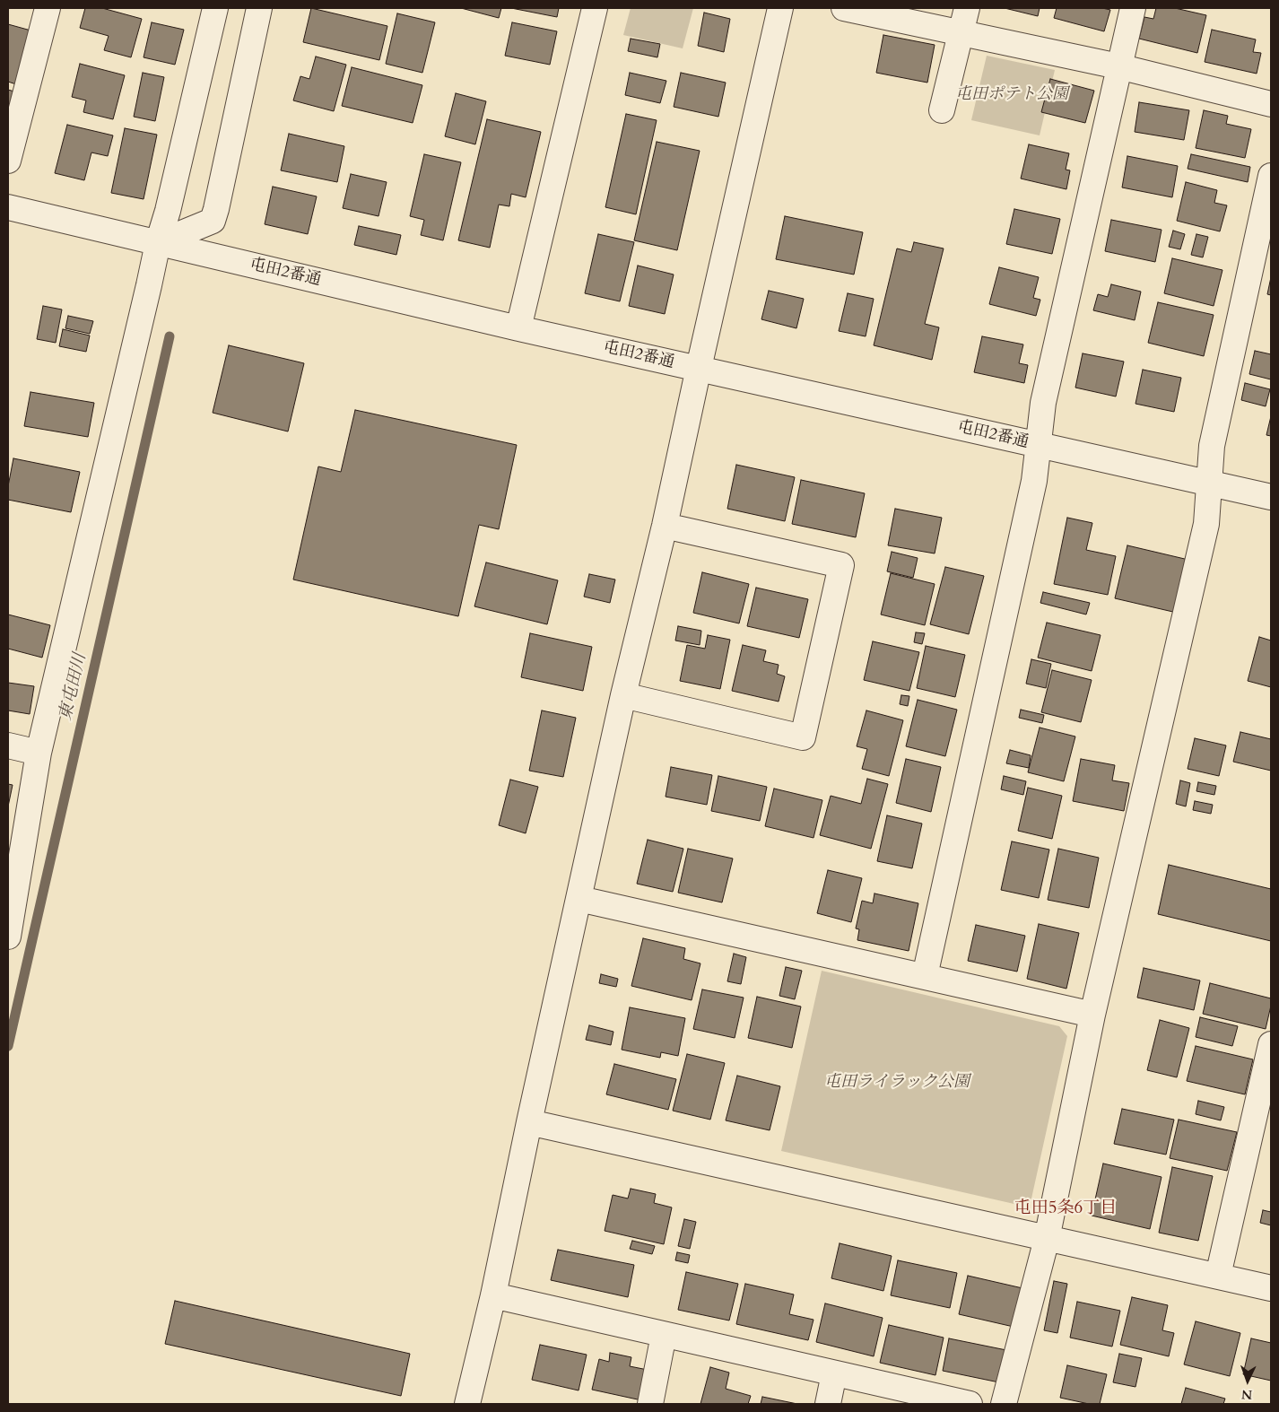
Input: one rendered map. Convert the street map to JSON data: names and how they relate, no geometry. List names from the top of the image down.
{
  "streets": {
    "street": ["屯田2番通"]
  },
  "districts": ["屯田5条6丁目"],
  "water": ["東屯田川"],
  "parks": ["屯田ポテト公園", "屯田ライラック公園"],
  "north": "bottom"
}
